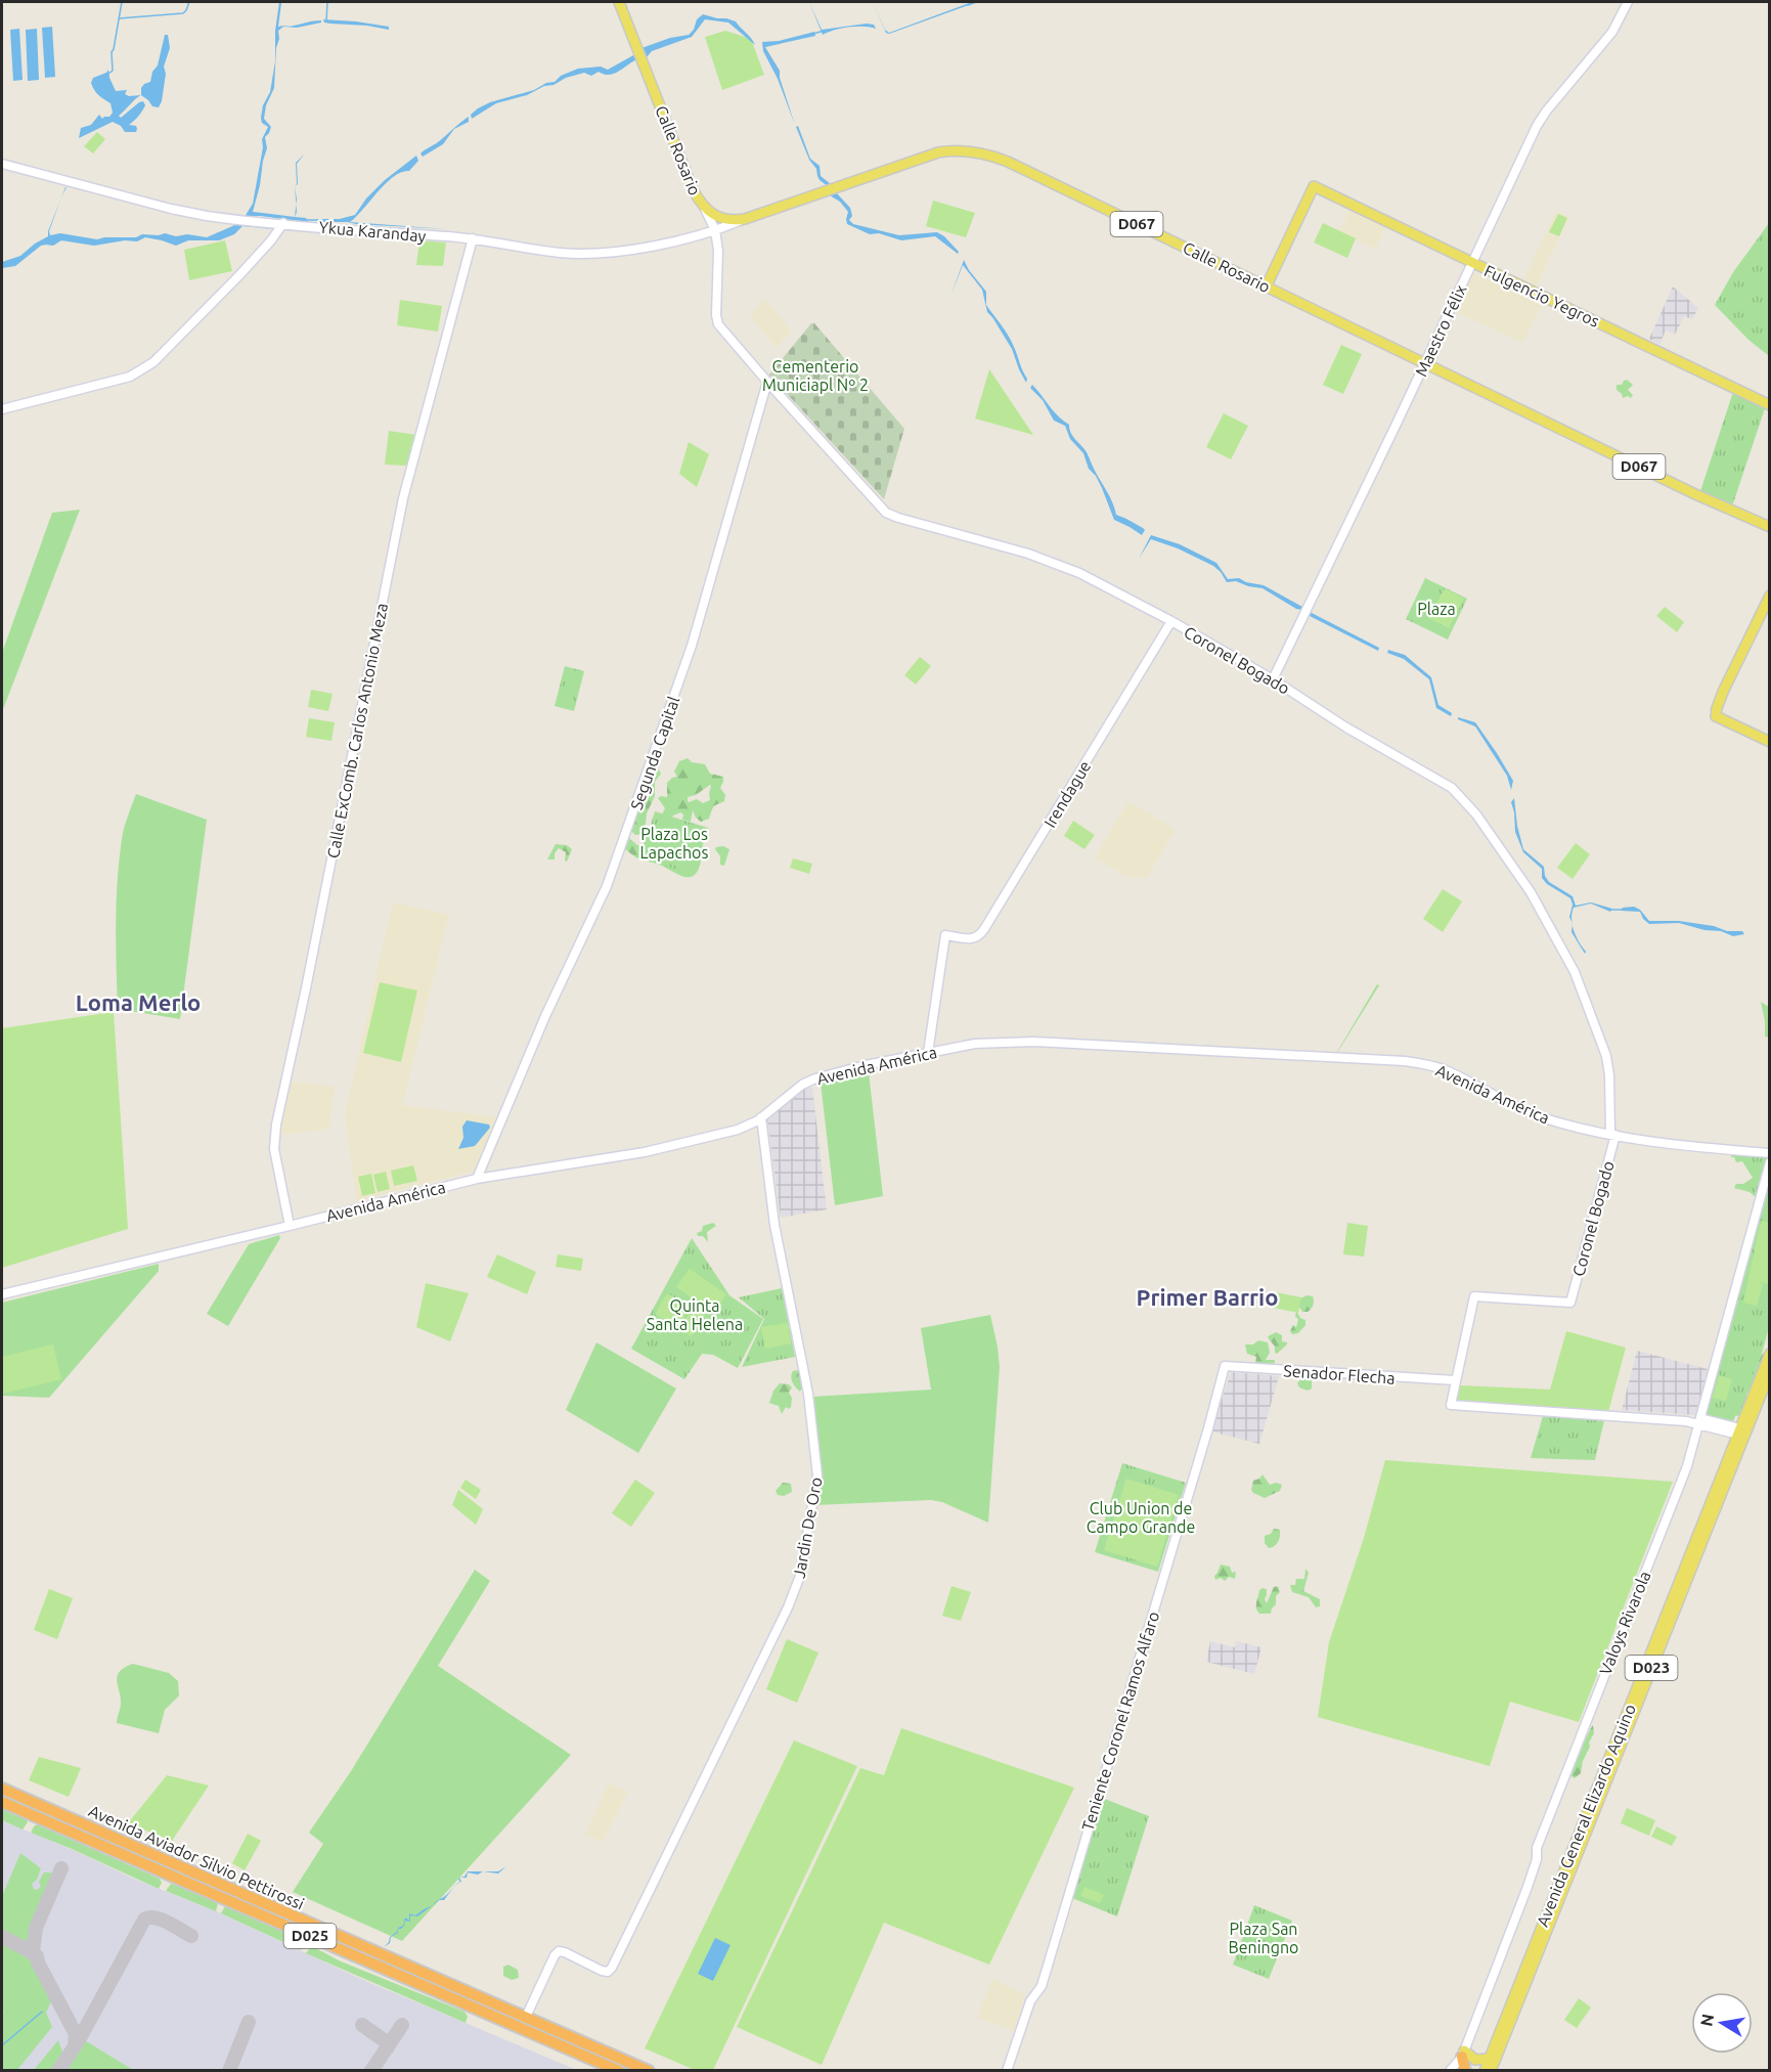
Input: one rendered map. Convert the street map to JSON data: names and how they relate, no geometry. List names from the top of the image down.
{
  "streets": {
    "highway": ["Avenida Aviador Silvio Pettirossi", "D025"],
    "main road": [
      "Calle Rosario",
      "D067",
      "Fulgencio Yegros",
      "D023",
      "Avenida General Elizardo Aquino"
    ],
    "street": [
      "Ykua Karanday",
      "Maestro Félix",
      "Coronel Bogado",
      "Calle ExComb. Carlos Antonio Meza",
      "Segunda Capital",
      "Irendague",
      "Avenida América",
      "Senador Flecha",
      "Jardin De Oro",
      "Valoys Rivarola",
      "Teniente Coronel Ramos Alfaro"
    ]
  },
  "crossings": [
    ["Calle Rosario", "Ykua Karanday"],
    ["Calle Rosario", "Fulgencio Yegros"],
    ["Calle Rosario", "Maestro Félix"],
    ["Ykua Karanday", "Coronel Bogado"],
    ["Ykua Karanday", "Calle ExComb. Carlos Antonio Meza"],
    ["Fulgencio Yegros", "Maestro Félix"],
    ["Maestro Félix", "Coronel Bogado"],
    ["Coronel Bogado", "Segunda Capital"],
    ["Coronel Bogado", "Irendague"],
    ["Coronel Bogado", "Avenida América"],
    ["Coronel Bogado", "Senador Flecha"],
    ["Calle ExComb. Carlos Antonio Meza", "Avenida América"],
    ["Segunda Capital", "Avenida América"],
    ["Irendague", "Avenida América"],
    ["Avenida América", "Jardin De Oro"],
    ["Senador Flecha", "Teniente Coronel Ramos Alfaro"],
    ["Jardin De Oro", "Avenida Aviador Silvio Pettirossi"]
  ],
  "districts": ["Loma Merlo", "Primer Barrio"],
  "parks": [
    "Cementerio Municiapl Nº 2",
    "Plaza",
    "Plaza Los Lapachos",
    "Quinta Santa Helena",
    "Club Union de Campo Grande",
    "Plaza San Beningno"
  ],
  "north": "left"
}
